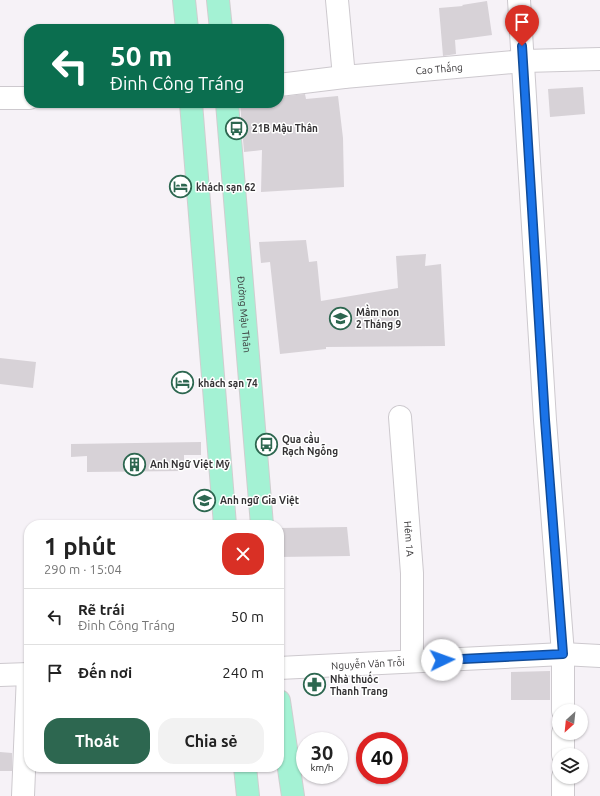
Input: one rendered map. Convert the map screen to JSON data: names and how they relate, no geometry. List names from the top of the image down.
{
  "streets": {
    "main road": ["Đường Mậu Thân"],
    "street": ["Cao Thắng", "Hẻm 1A", "Nguyễn Văn Trỗi"]
  },
  "crossings": [
    ["Hẻm 1A", "Nguyễn Văn Trỗi"]
  ],
  "places": {
    "bus stop": ["21B Mậu Thân", "Qua cầu Rạch Ngỗng"],
    "hotel": ["khách sạn 62", "khách sạn 74"],
    "school or university": ["Mầm non 2 Tháng 9", "Anh ngữ Gia Việt"],
    "building": ["Anh Ngữ Việt Mỹ"],
    "pharmacy": ["Nhà thuốc Thanh Trang"]
  },
  "north": "bottom left",
  "page": {
    "turn": ["50 m", "Đinh Công Tráng"],
    "heading": ["1 phút", "290 m · 15:04"],
    "list": [
      {
        "name": "Rẽ trái",
        "note": "Đinh Công Tráng",
        "value": "50 m"
      },
      {
        "name": "Đến nơi",
        "value": "240 m"
      }
    ],
    "buttons": ["Thoát", "Chia sẻ"],
    "speed": "30 km/h",
    "limit": "40"
  }
}
